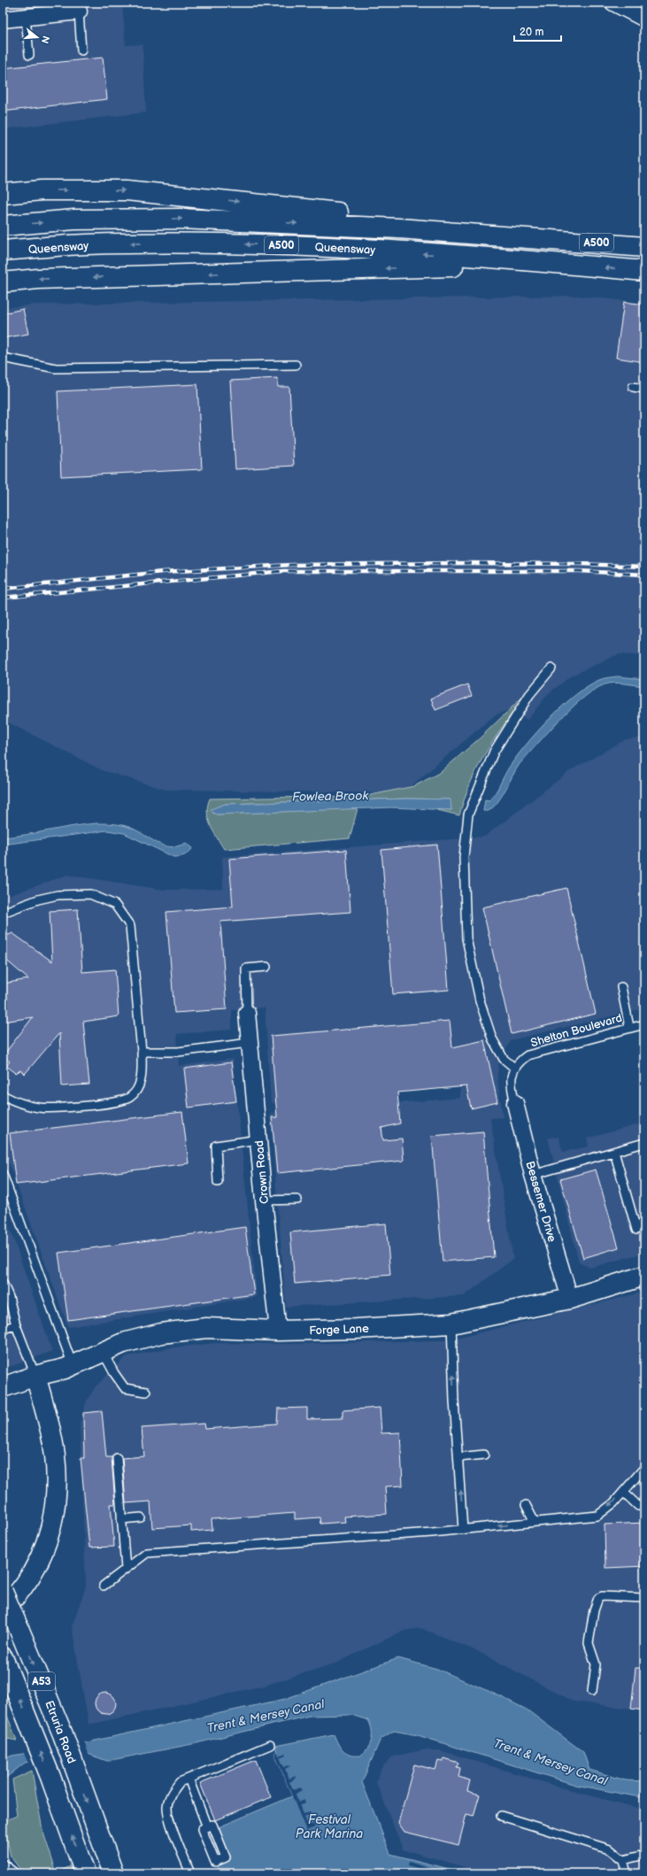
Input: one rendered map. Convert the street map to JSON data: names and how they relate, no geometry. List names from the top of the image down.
{
  "streets": {
    "main road": [
      "A500",
      "Queensway",
      "Forge Lane",
      "A53",
      "Etruria Road"
    ],
    "street": ["Crown Road", "Bessemer Drive"],
    "lane": ["Shelton Boulevard"]
  },
  "crossings": [
    ["Crown Road", "Forge Lane"],
    ["Bessemer Drive", "Forge Lane"]
  ],
  "water": ["Fowlea Brook", "Trent & Mersey Canal", "Festival Park Marina"],
  "scale_bar": "20 m",
  "north": "right"
}
